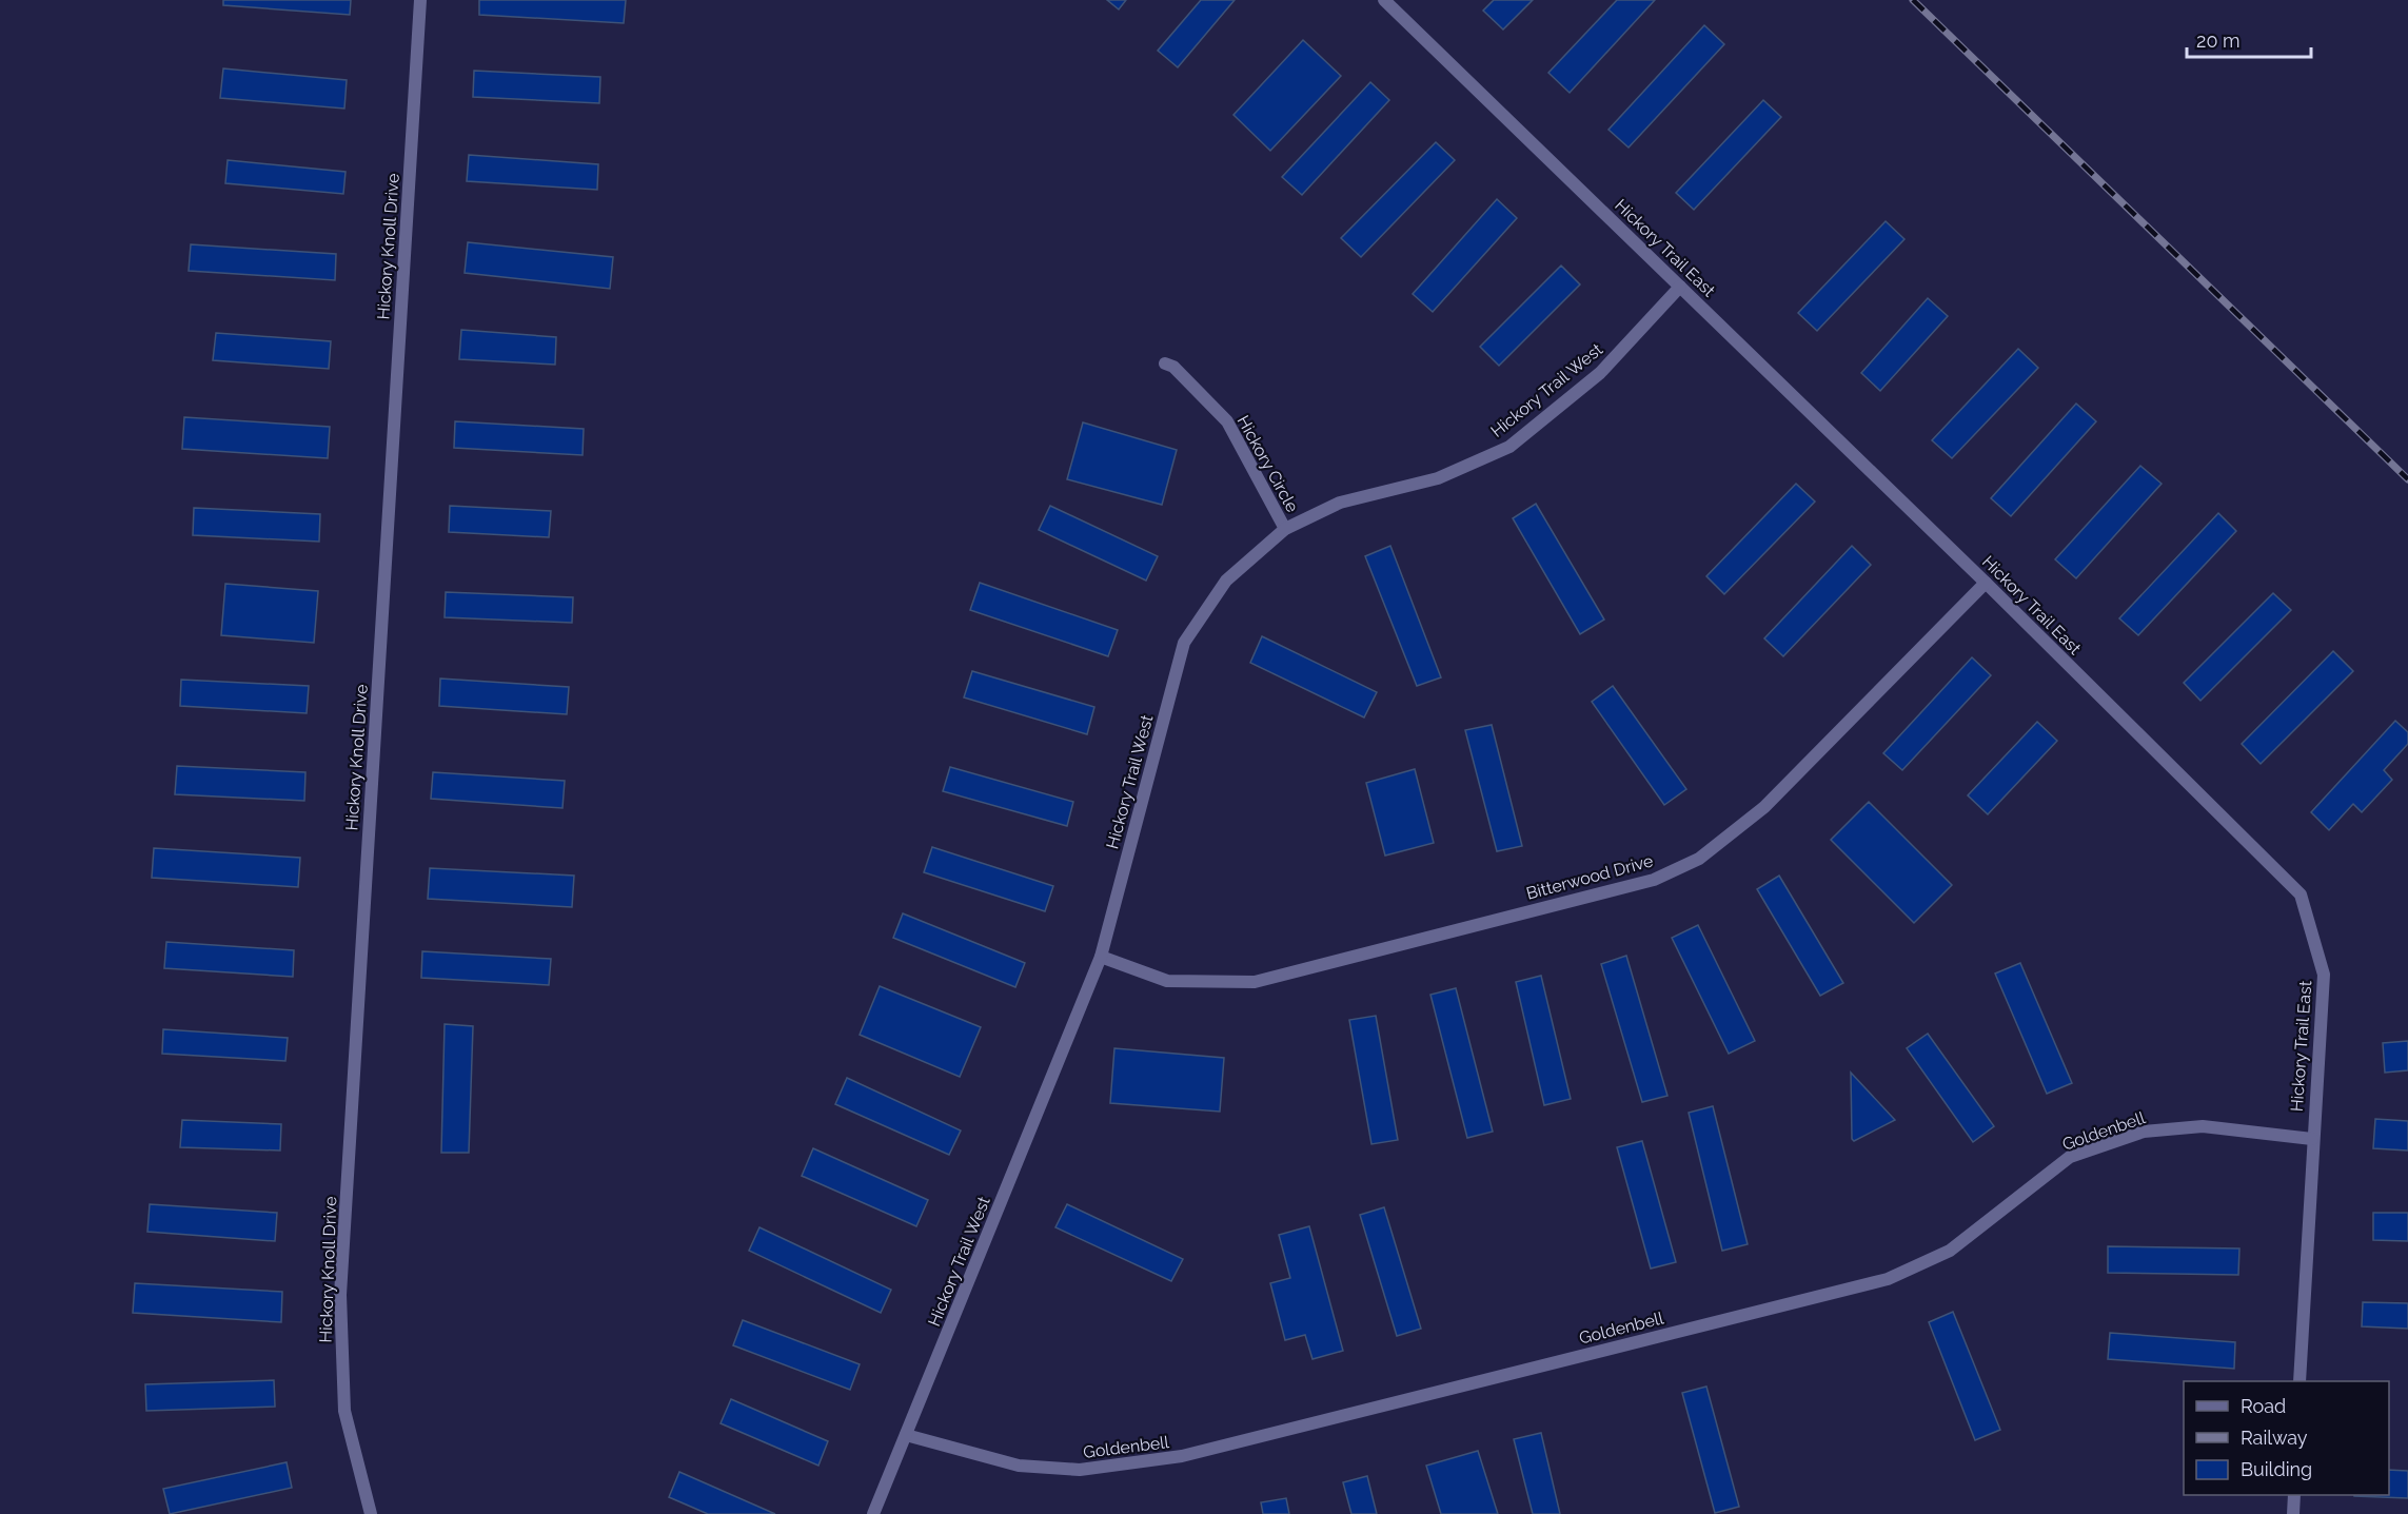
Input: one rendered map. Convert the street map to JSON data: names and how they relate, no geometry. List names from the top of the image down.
{
  "streets": {
    "street": [
      "Hickory Knoll Drive",
      "Hickory Trail East",
      "Hickory Trail West",
      "Hickory Circle",
      "Bitterwood Drive",
      "Goldenbell"
    ]
  },
  "crossings": [
    ["Hickory Trail East", "Hickory Trail West"],
    ["Hickory Trail East", "Bitterwood Drive"],
    ["Hickory Trail East", "Goldenbell"],
    ["Hickory Trail West", "Hickory Circle"],
    ["Hickory Trail West", "Bitterwood Drive"],
    ["Hickory Trail West", "Goldenbell"]
  ],
  "legend": ["Road", "Railway", "Building"],
  "scale_bar": "20 m"
}
